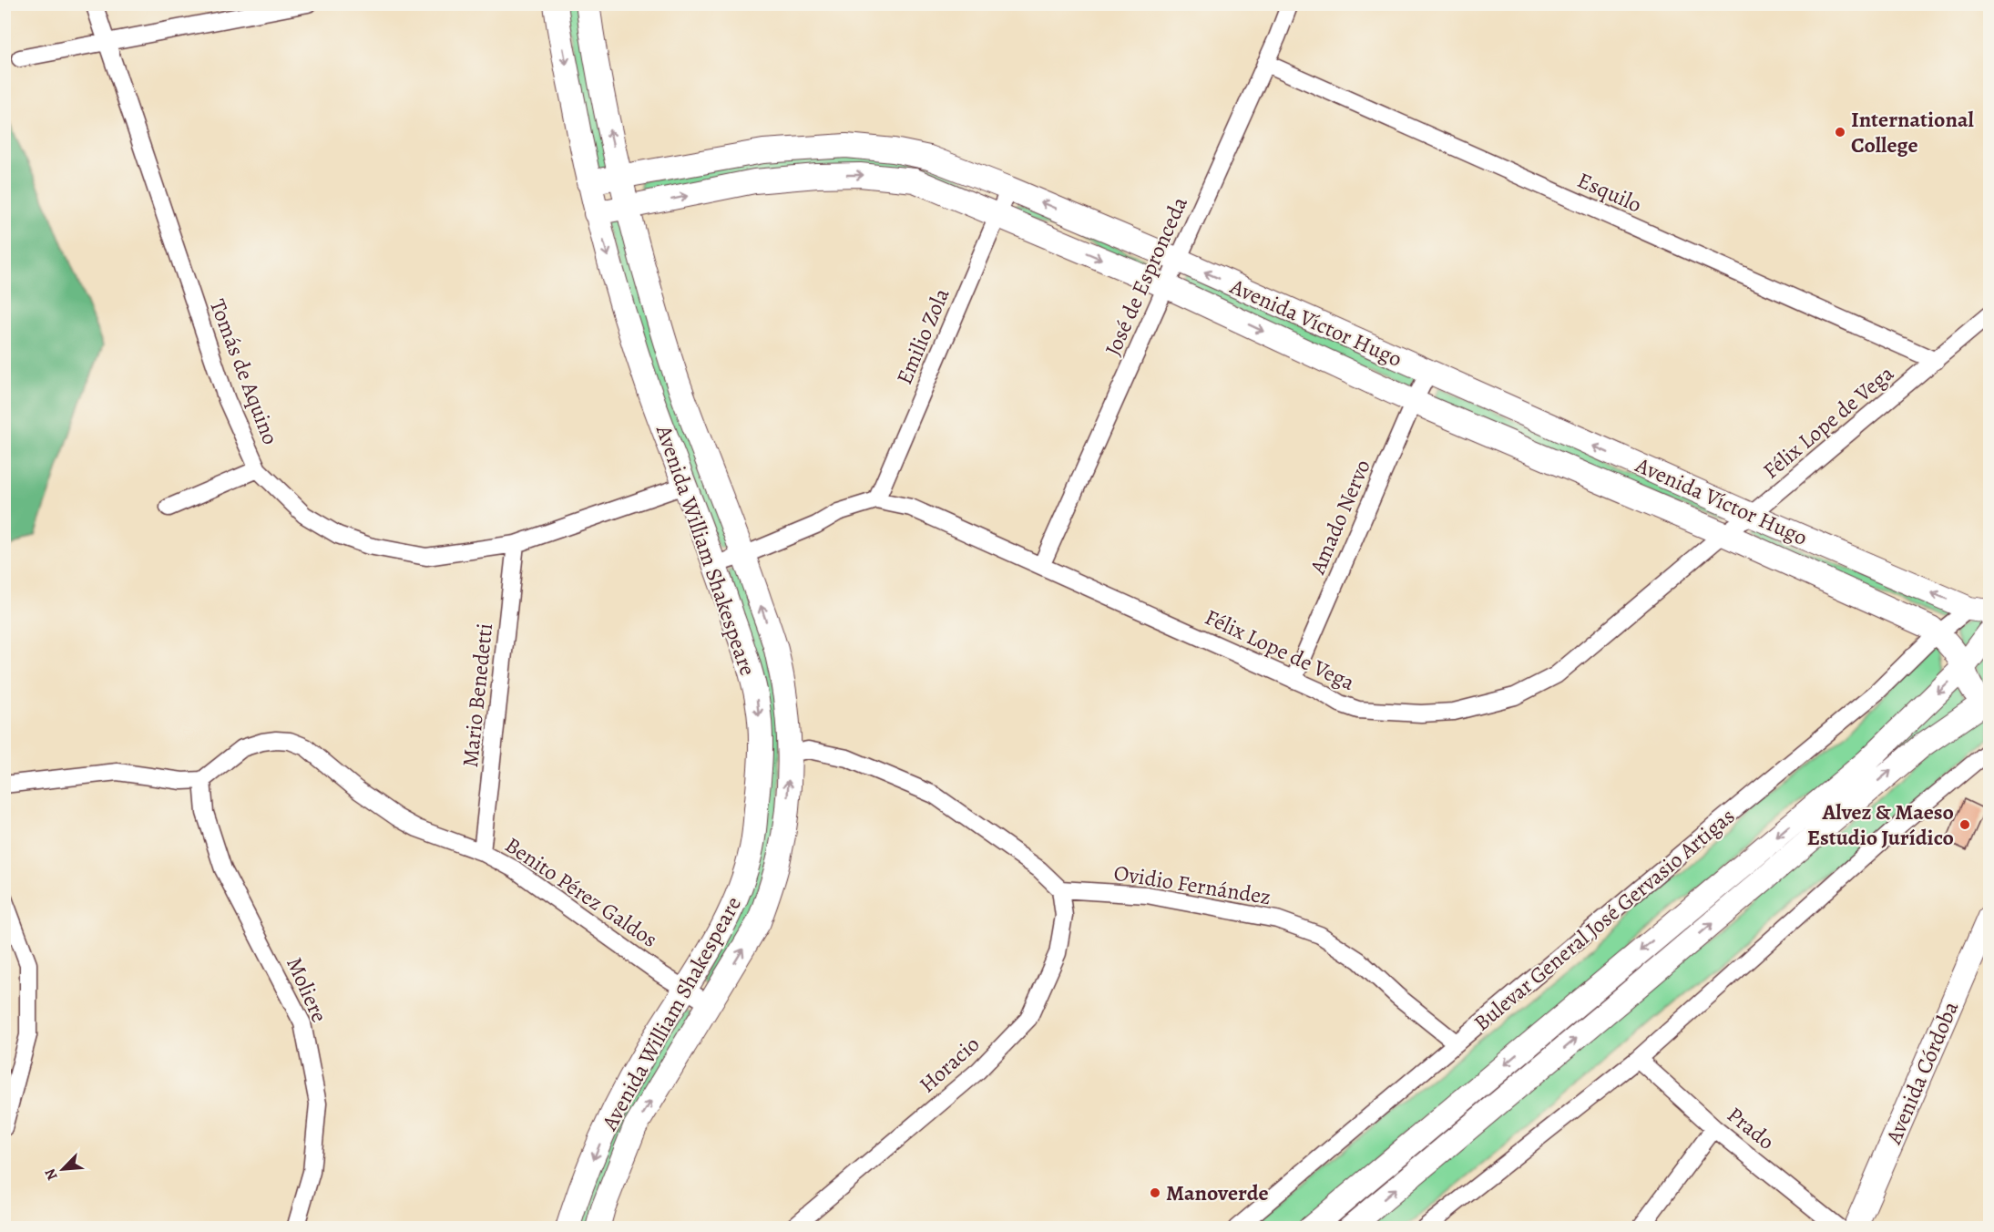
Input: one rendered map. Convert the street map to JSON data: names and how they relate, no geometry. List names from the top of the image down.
{
  "streets": {
    "street": [
      "Esquilo",
      "José de Espronceda",
      "Avenida Víctor Hugo",
      "Emilio Zola",
      "Tomás de Aquino",
      "Félix Lope de Vega",
      "Amado Nervo",
      "Avenida William Shakespeare",
      "Mario Benedetti",
      "Ovidio Fernández",
      "Benito Pérez Galdos",
      "Bulevar General José Gervasio Artigas",
      "Moliere",
      "Horacio",
      "Avenida Córdoba",
      "Prado"
    ]
  },
  "crossings": [
    ["Esquilo", "José de Espronceda"],
    ["Esquilo", "Félix Lope de Vega"],
    ["José de Espronceda", "Avenida Víctor Hugo"],
    ["José de Espronceda", "Félix Lope de Vega"],
    ["Avenida Víctor Hugo", "Emilio Zola"],
    ["Avenida Víctor Hugo", "Félix Lope de Vega"],
    ["Avenida Víctor Hugo", "Amado Nervo"],
    ["Avenida Víctor Hugo", "Avenida William Shakespeare"],
    ["Avenida Víctor Hugo", "Bulevar General José Gervasio Artigas"],
    ["Emilio Zola", "Félix Lope de Vega"],
    ["Tomás de Aquino", "Avenida William Shakespeare"],
    ["Tomás de Aquino", "Mario Benedetti"],
    ["Félix Lope de Vega", "Amado Nervo"],
    ["Félix Lope de Vega", "Avenida William Shakespeare"],
    ["Avenida William Shakespeare", "Benito Pérez Galdos"],
    ["Mario Benedetti", "Benito Pérez Galdos"],
    ["Ovidio Fernández", "Bulevar General José Gervasio Artigas"],
    ["Ovidio Fernández", "Horacio"],
    ["Benito Pérez Galdos", "Moliere"]
  ],
  "places": ["International College", "Alvez & Maeso Estudio Jurídico", "Manoverde"],
  "north": "bottom left"
}
